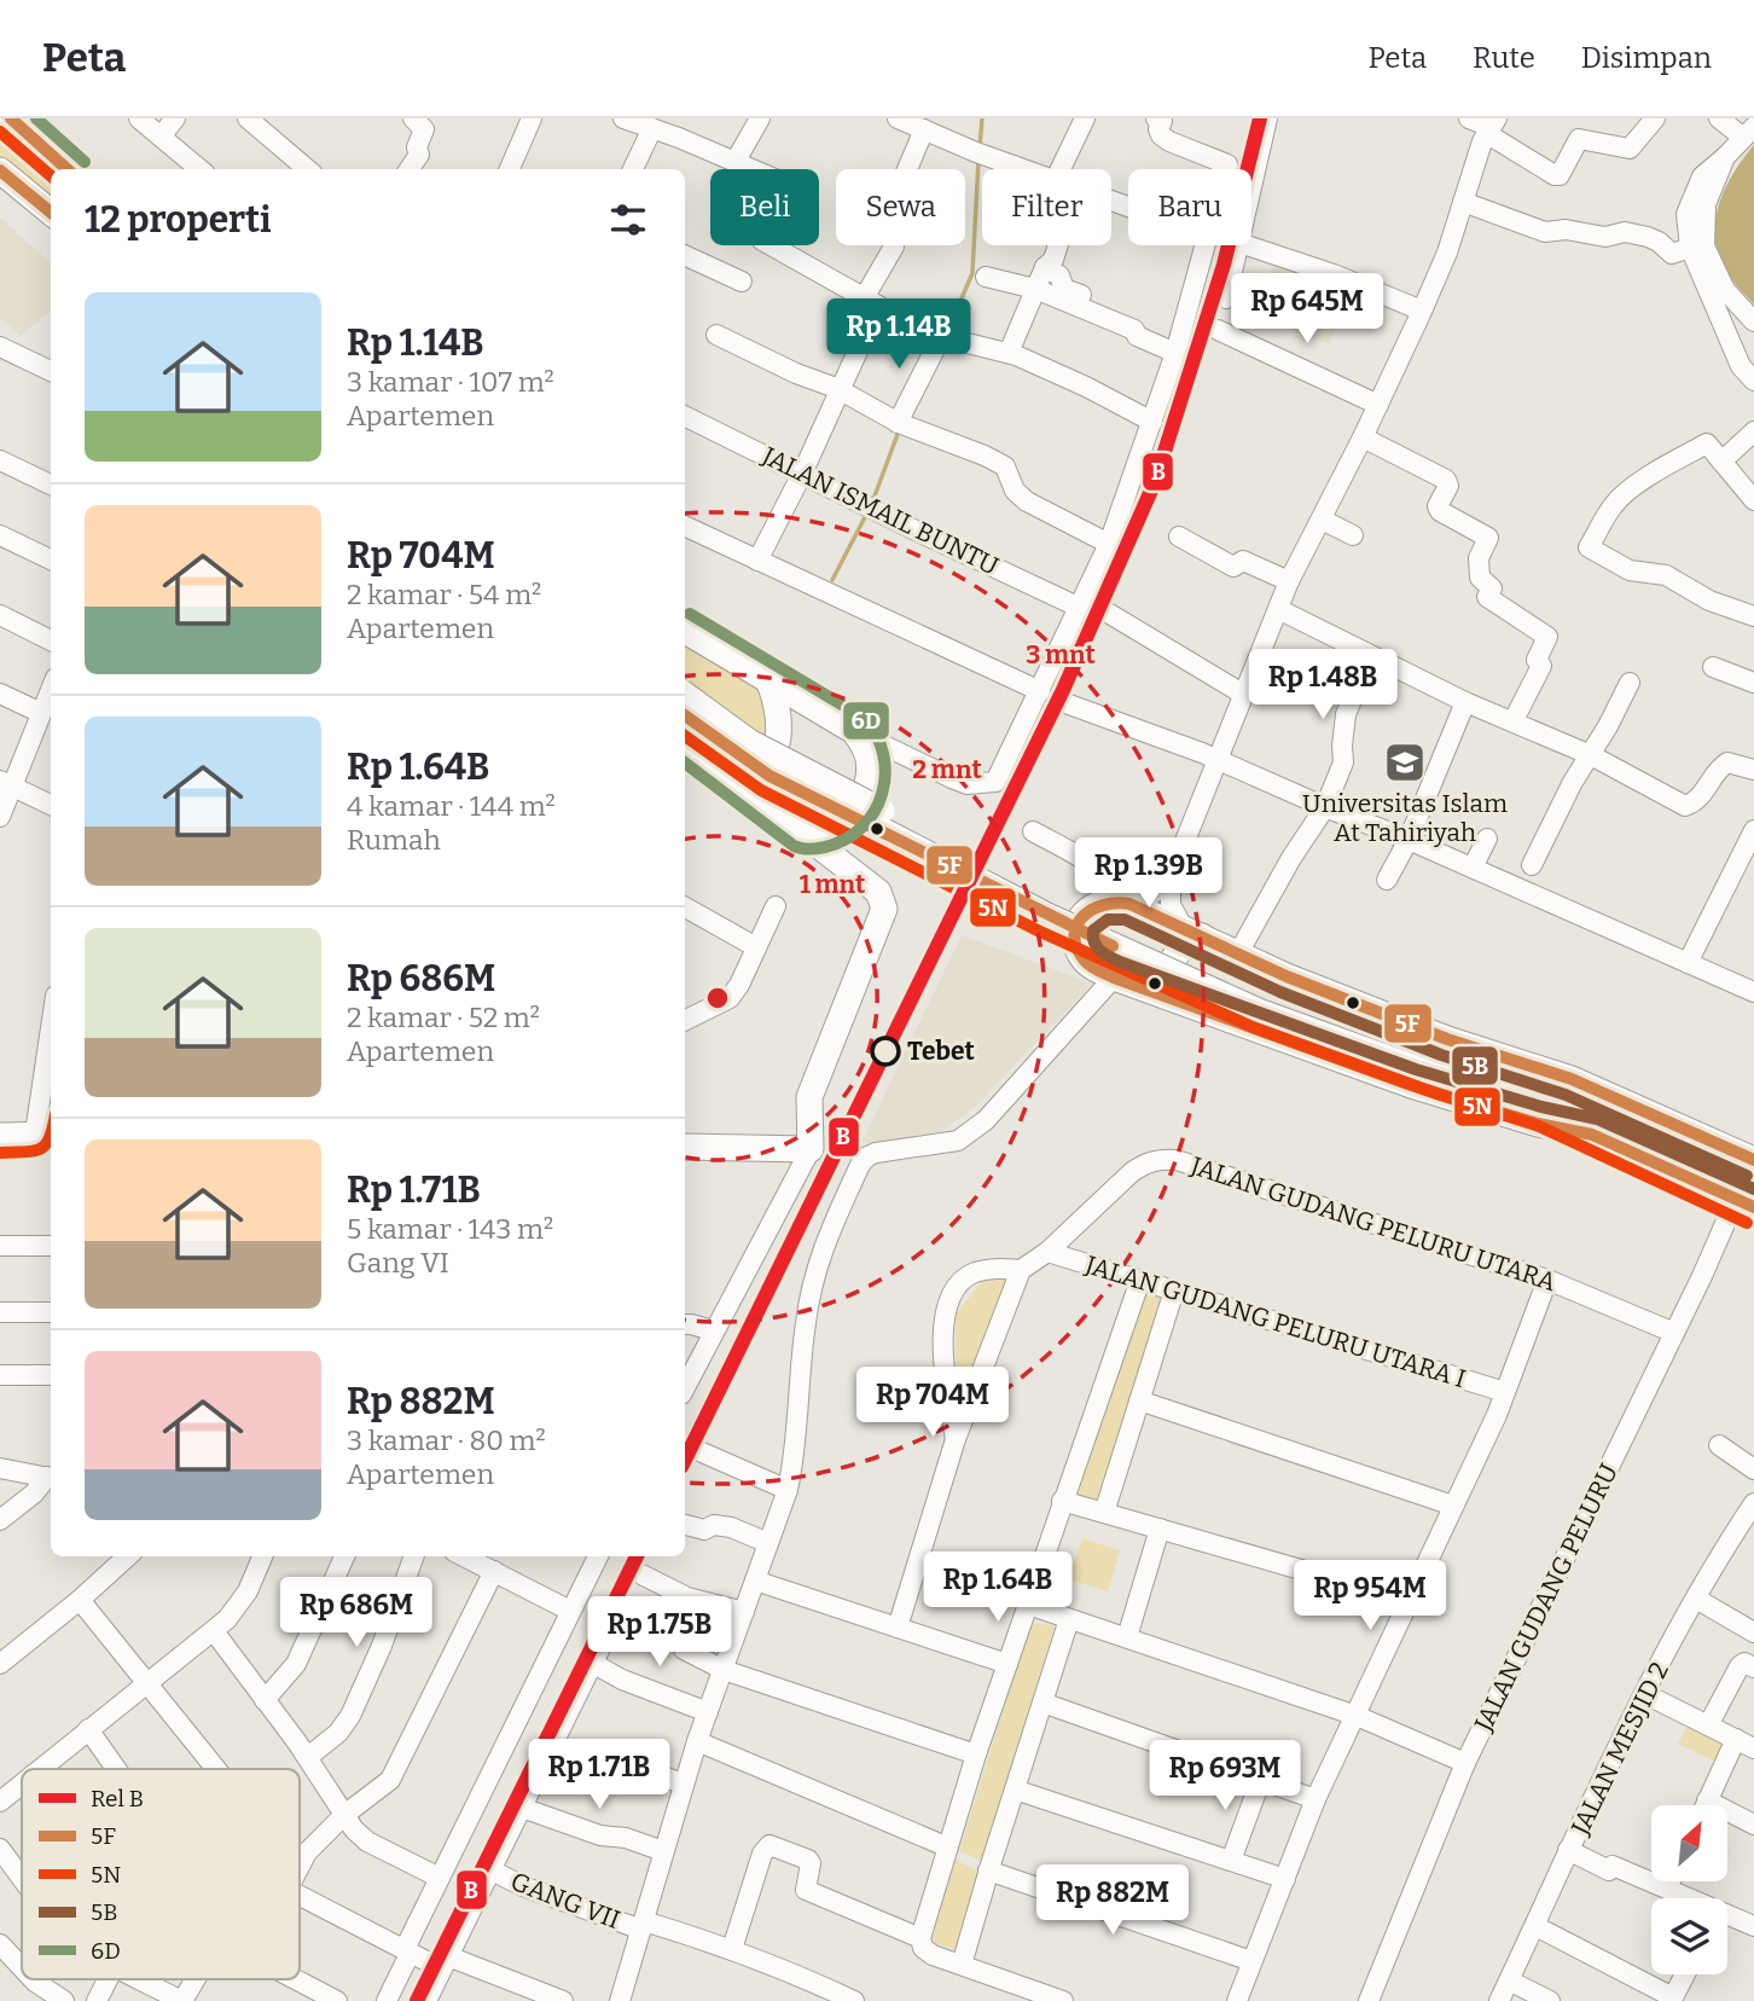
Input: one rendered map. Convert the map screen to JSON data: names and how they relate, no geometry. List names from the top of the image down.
{
  "streets": {
    "street": [
      "JALAN ISMAIL BUNTU",
      "JALAN GUDANG PELURU UTARA",
      "JALAN GUDANG PELURU UTARA I",
      "JALAN GUDANG PELURU",
      "JALAN MESJID 2",
      "GANG VII"
    ]
  },
  "crossings": [
    ["JALAN GUDANG PELURU UTARA", "JALAN GUDANG PELURU UTARA I"],
    ["JALAN GUDANG PELURU UTARA", "JALAN GUDANG PELURU"]
  ],
  "places": {
    "school or university": ["Universitas Islam At Tahiriyah"],
    "other": ["Tebet"]
  },
  "lines": [
    "rail line B",
    "transit line 5F",
    "transit line 6D",
    "transit line 5N",
    "transit line 5B"
  ],
  "legend": [
    "Rel B",
    "5F",
    "5N",
    "5B",
    "6D"
  ],
  "north": "top right",
  "page": {
    "header": "Peta",
    "nav": ["Peta", "Rute", "Disimpan"],
    "chip": [
      "Beli",
      "Sewa",
      "Filter",
      "Baru"
    ],
    "heading": "12 properti",
    "list": [
      {
        "name": "Rp 1.14B",
        "note": "3 kamar · 107 m² · Apartemen"
      },
      {
        "name": "Rp 704M",
        "note": "2 kamar · 54 m² · Apartemen"
      },
      {
        "name": "Rp 1.64B",
        "note": "4 kamar · 144 m² · Rumah"
      },
      {
        "name": "Rp 686M",
        "note": "2 kamar · 52 m² · Apartemen"
      },
      {
        "name": "Rp 1.71B",
        "note": "5 kamar · 143 m² · Gang VI"
      },
      {
        "name": "Rp 882M",
        "note": "3 kamar · 80 m² · Apartemen"
      }
    ],
    "price": [
      "Rp 645M",
      "Rp 1.14B",
      "Rp 1.48B",
      "Rp 1.39B",
      "Rp 704M",
      "Rp 1.64B",
      "Rp 954M",
      "Rp 686M",
      "Rp 1.75B",
      "Rp 1.71B",
      "Rp 693M",
      "Rp 882M"
    ]
  },
  "rings": ["3 mnt", "2 mnt", "1 mnt"]
}
